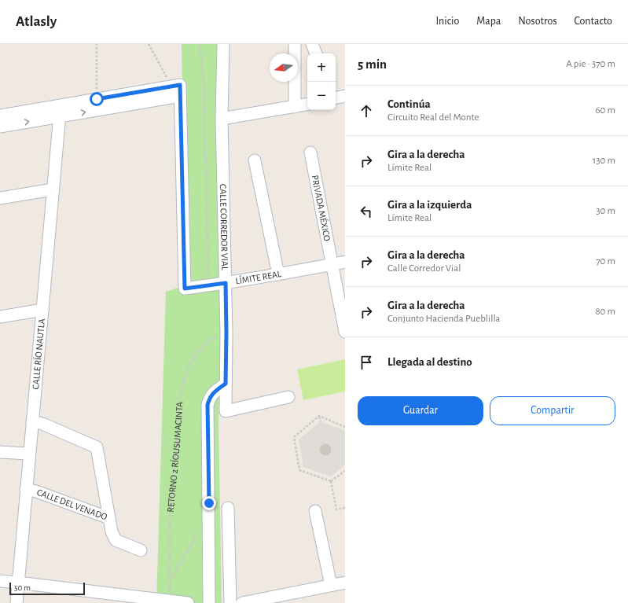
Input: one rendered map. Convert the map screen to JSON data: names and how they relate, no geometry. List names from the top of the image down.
{
  "streets": {
    "street": [
      "PRIVADA MÉXICO",
      "CALLE CORREDOR VIAL",
      "LÍMITE REAL",
      "CALLE RÍO NAUTLA",
      "CALLE DEL VENADO"
    ],
    "path": ["RETORNO 2 RÍOUSUMACINTA"]
  },
  "crossings": [
    ["PRIVADA MÉXICO", "LÍMITE REAL"],
    ["CALLE CORREDOR VIAL", "LÍMITE REAL"],
    ["CALLE CORREDOR VIAL", "RETORNO 2 RÍOUSUMACINTA"],
    ["CALLE RÍO NAUTLA", "CALLE DEL VENADO"]
  ],
  "scale_bar": "50 m",
  "north": "left",
  "page": {
    "header": "Atlasly",
    "nav": [
      "Inicio",
      "Mapa",
      "Nosotros",
      "Contacto"
    ],
    "heading": ["5 min", "A pie · 370 m"],
    "map_buttons": ["+", "−"],
    "list": [
      ["Continúa", "Circuito Real del Monte", "60 m"],
      ["Gira a la derecha", "Límite Real", "130 m"],
      ["Gira a la izquierda", "Límite Real", "30 m"],
      ["Gira a la derecha", "Calle Corredor Vial", "70 m"],
      ["Gira a la derecha", "Conjunto Hacienda Pueblilla", "80 m"],
      "Llegada al destino"
    ],
    "buttons": ["Guardar", "Compartir"],
    "scale": "50 m"
  }
}
